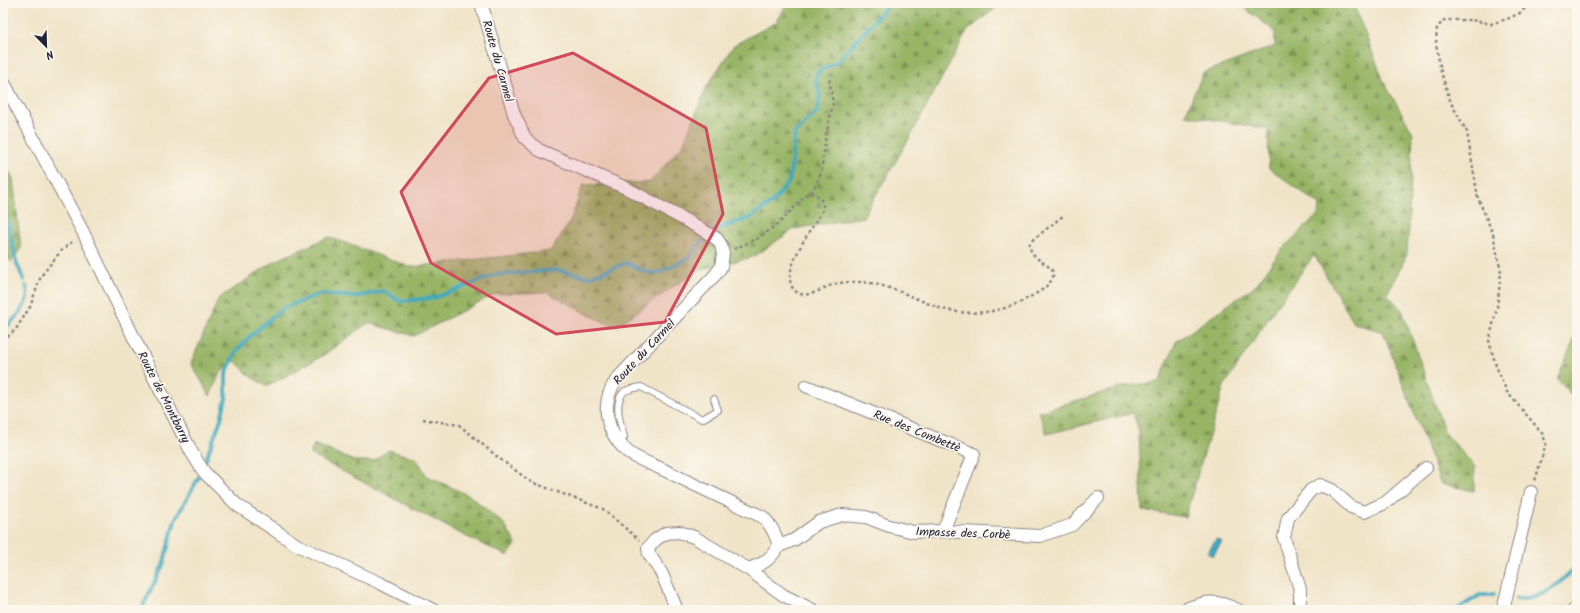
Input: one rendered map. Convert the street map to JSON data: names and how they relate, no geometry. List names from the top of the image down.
{
  "streets": {
    "street": [
      "Route du Carmel",
      "Route de Montbarry",
      "Rue des Combettè",
      "Impasse des Corbè"
    ]
  },
  "crossings": [
    ["Route du Carmel", "Impasse des Corbè"],
    ["Rue des Combettè", "Impasse des Corbè"]
  ],
  "north": "bottom right"
}
